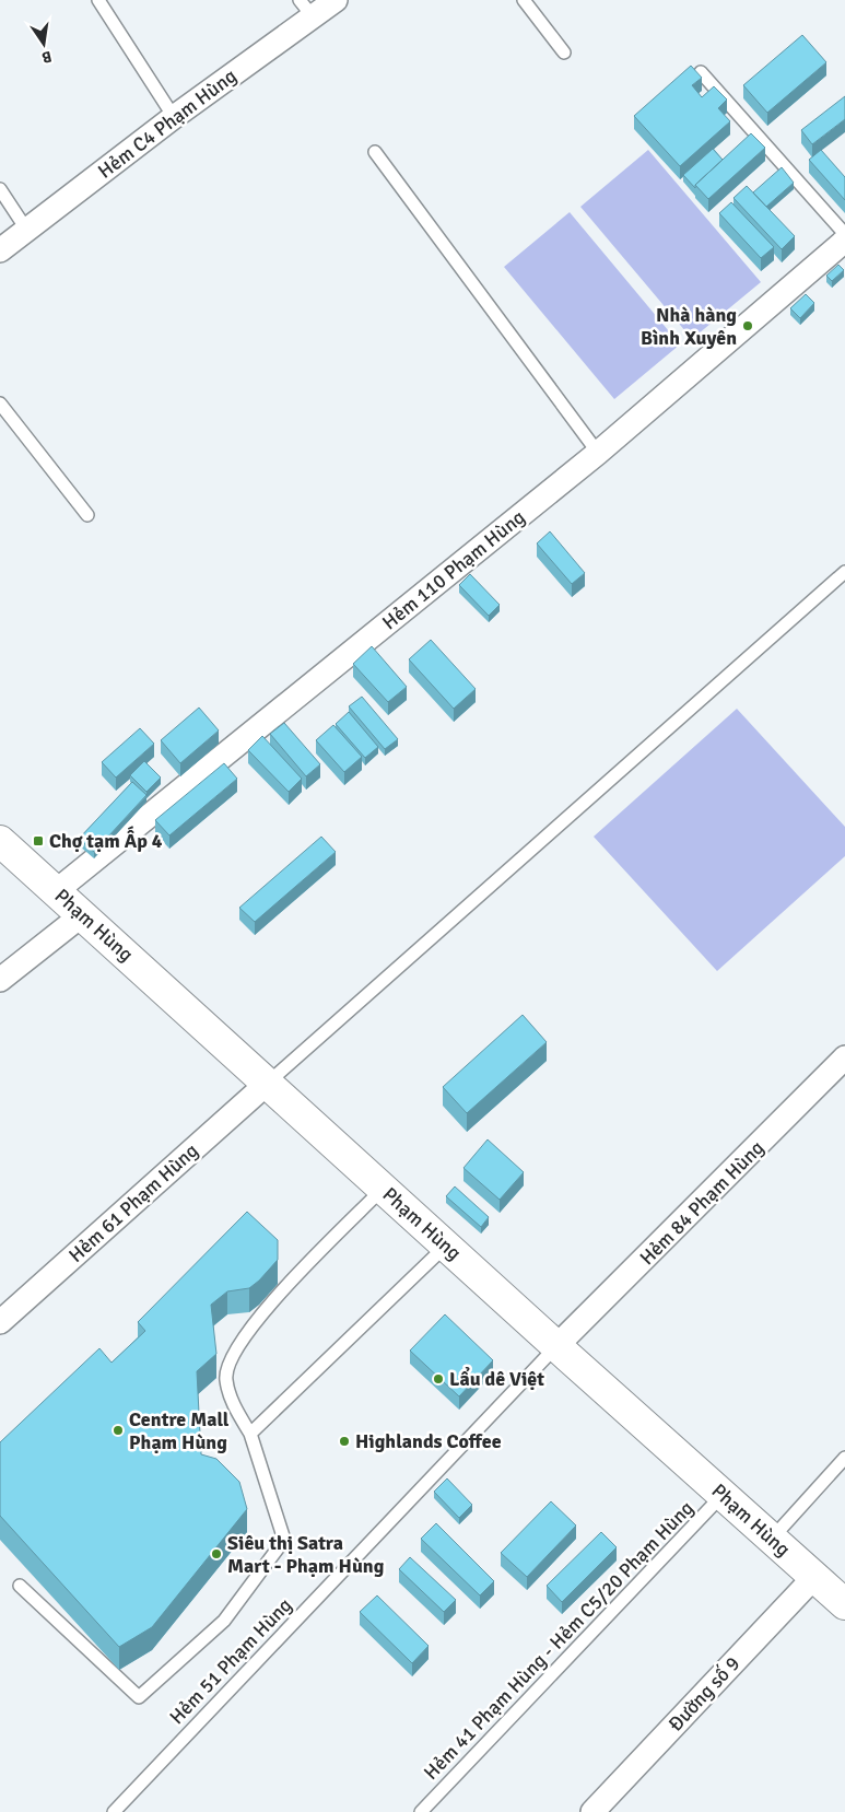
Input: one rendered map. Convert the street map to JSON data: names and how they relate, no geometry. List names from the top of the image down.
{
  "streets": {
    "main road": ["Phạm Hùng"],
    "street": [
      "Hẻm C4 Phạm Hùng",
      "Hẻm 110 Phạm Hùng",
      "Hẻm 61 Phạm Hùng",
      "Hẻm 84 Phạm Hùng",
      "Đường số 9"
    ],
    "lane": ["Hẻm 41 Phạm Hùng - Hẻm C5/20 Phạm Hùng", "Hẻm 51 Phạm Hùng"]
  },
  "crossings": [
    ["Hẻm 110 Phạm Hùng", "Phạm Hùng"],
    ["Phạm Hùng", "Hẻm 61 Phạm Hùng"],
    ["Phạm Hùng", "Hẻm 84 Phạm Hùng"],
    ["Phạm Hùng", "Hẻm 41 Phạm Hùng - Hẻm C5/20 Phạm Hùng"],
    ["Phạm Hùng", "Hẻm 51 Phạm Hùng"],
    ["Phạm Hùng", "Đường số 9"],
    ["Hẻm 84 Phạm Hùng", "Hẻm 51 Phạm Hùng"]
  ],
  "places": {
    "other": [
      "Nhà hàng Bình Xuyên",
      "Lẩu dê Việt",
      "Centre Mall Phạm Hùng",
      "Highlands Coffee",
      "Siêu thị Satra Mart - Phạm Hùng"
    ],
    "transit": ["Chợ tạm Ấp 4"]
  },
  "north": "bottom"
}
